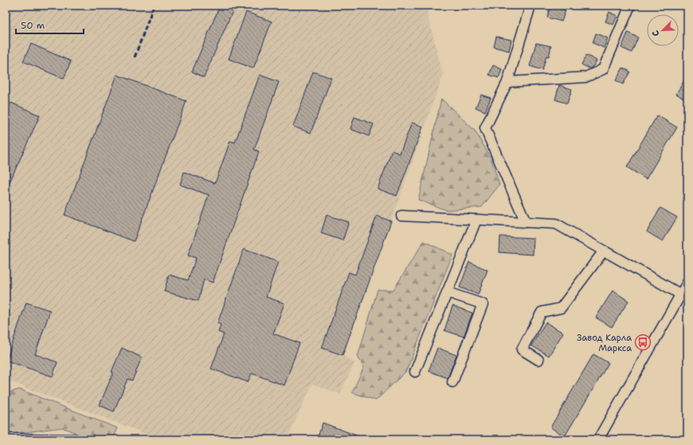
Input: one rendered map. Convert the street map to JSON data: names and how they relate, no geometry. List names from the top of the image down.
{
  "places": {
    "bus stop": ["Завод Карла Маркса"]
  },
  "scale_bar": "50 m",
  "north": "bottom left"
}
